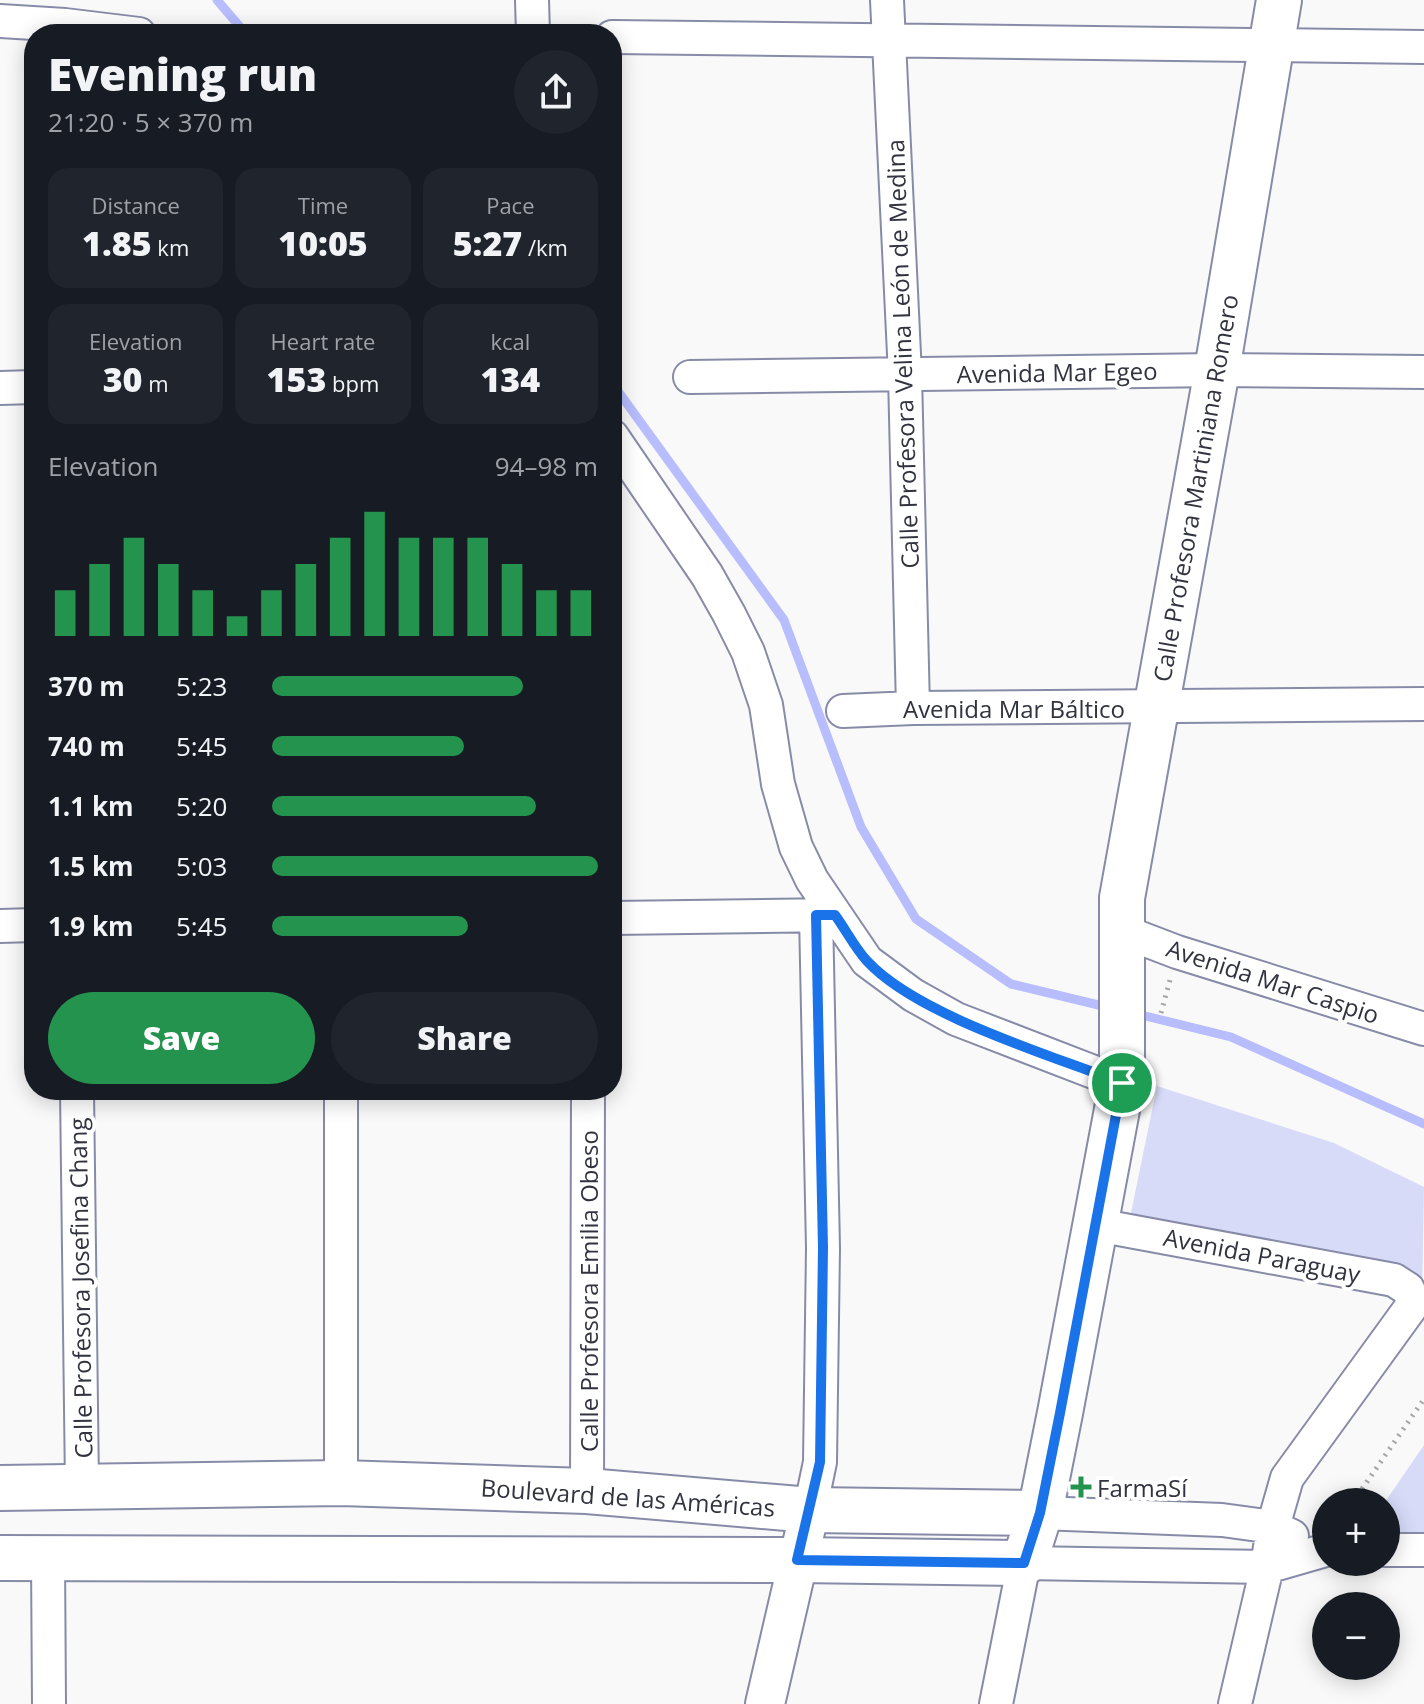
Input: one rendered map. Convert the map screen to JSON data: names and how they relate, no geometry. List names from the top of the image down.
{
  "streets": {
    "main road": ["Calle Profesora Martiniana Romero", "Boulevard de las Américas"],
    "street": [
      "Calle Profesora Velina León de Medina",
      "Avenida Mar Egeo",
      "Avenida Mar Báltico",
      "Avenida Mar Caspio",
      "Avenida Paraguay",
      "Calle Profesora Josefina Chang",
      "Calle Profesora Emilia Obeso"
    ]
  },
  "crossings": [
    ["Calle Profesora Velina León de Medina", "Avenida Mar Egeo"],
    ["Calle Profesora Velina León de Medina", "Avenida Mar Báltico"],
    ["Avenida Mar Egeo", "Calle Profesora Martiniana Romero"],
    ["Calle Profesora Martiniana Romero", "Avenida Mar Báltico"],
    ["Calle Profesora Martiniana Romero", "Avenida Mar Caspio"],
    ["Avenida Paraguay", "Boulevard de las Américas"],
    ["Calle Profesora Josefina Chang", "Boulevard de las Américas"],
    ["Calle Profesora Emilia Obeso", "Boulevard de las Américas"]
  ],
  "places": {
    "health": ["FarmaSí"]
  },
  "page": {
    "heading": ["Evening run", "21:20 · 5 × 370 m"],
    "stats": [
      ["Distance", "1.85 km"],
      ["Time", "10:05"],
      ["Pace", "5:27 /km"],
      ["Elevation", "30 m"],
      ["Heart rate", "153 bpm"],
      ["kcal", "134"]
    ],
    "chart": ["Elevation", "94–98 m"],
    "list": [
      {
        "name": "370 m",
        "note": "5:23"
      },
      {
        "name": "740 m",
        "note": "5:45"
      },
      {
        "name": "1.1 km",
        "note": "5:20"
      },
      {
        "name": "1.5 km",
        "note": "5:03"
      },
      {
        "name": "1.9 km",
        "note": "5:45"
      }
    ],
    "buttons": ["Save", "Share"],
    "map_buttons": ["+", "−"]
  }
}
